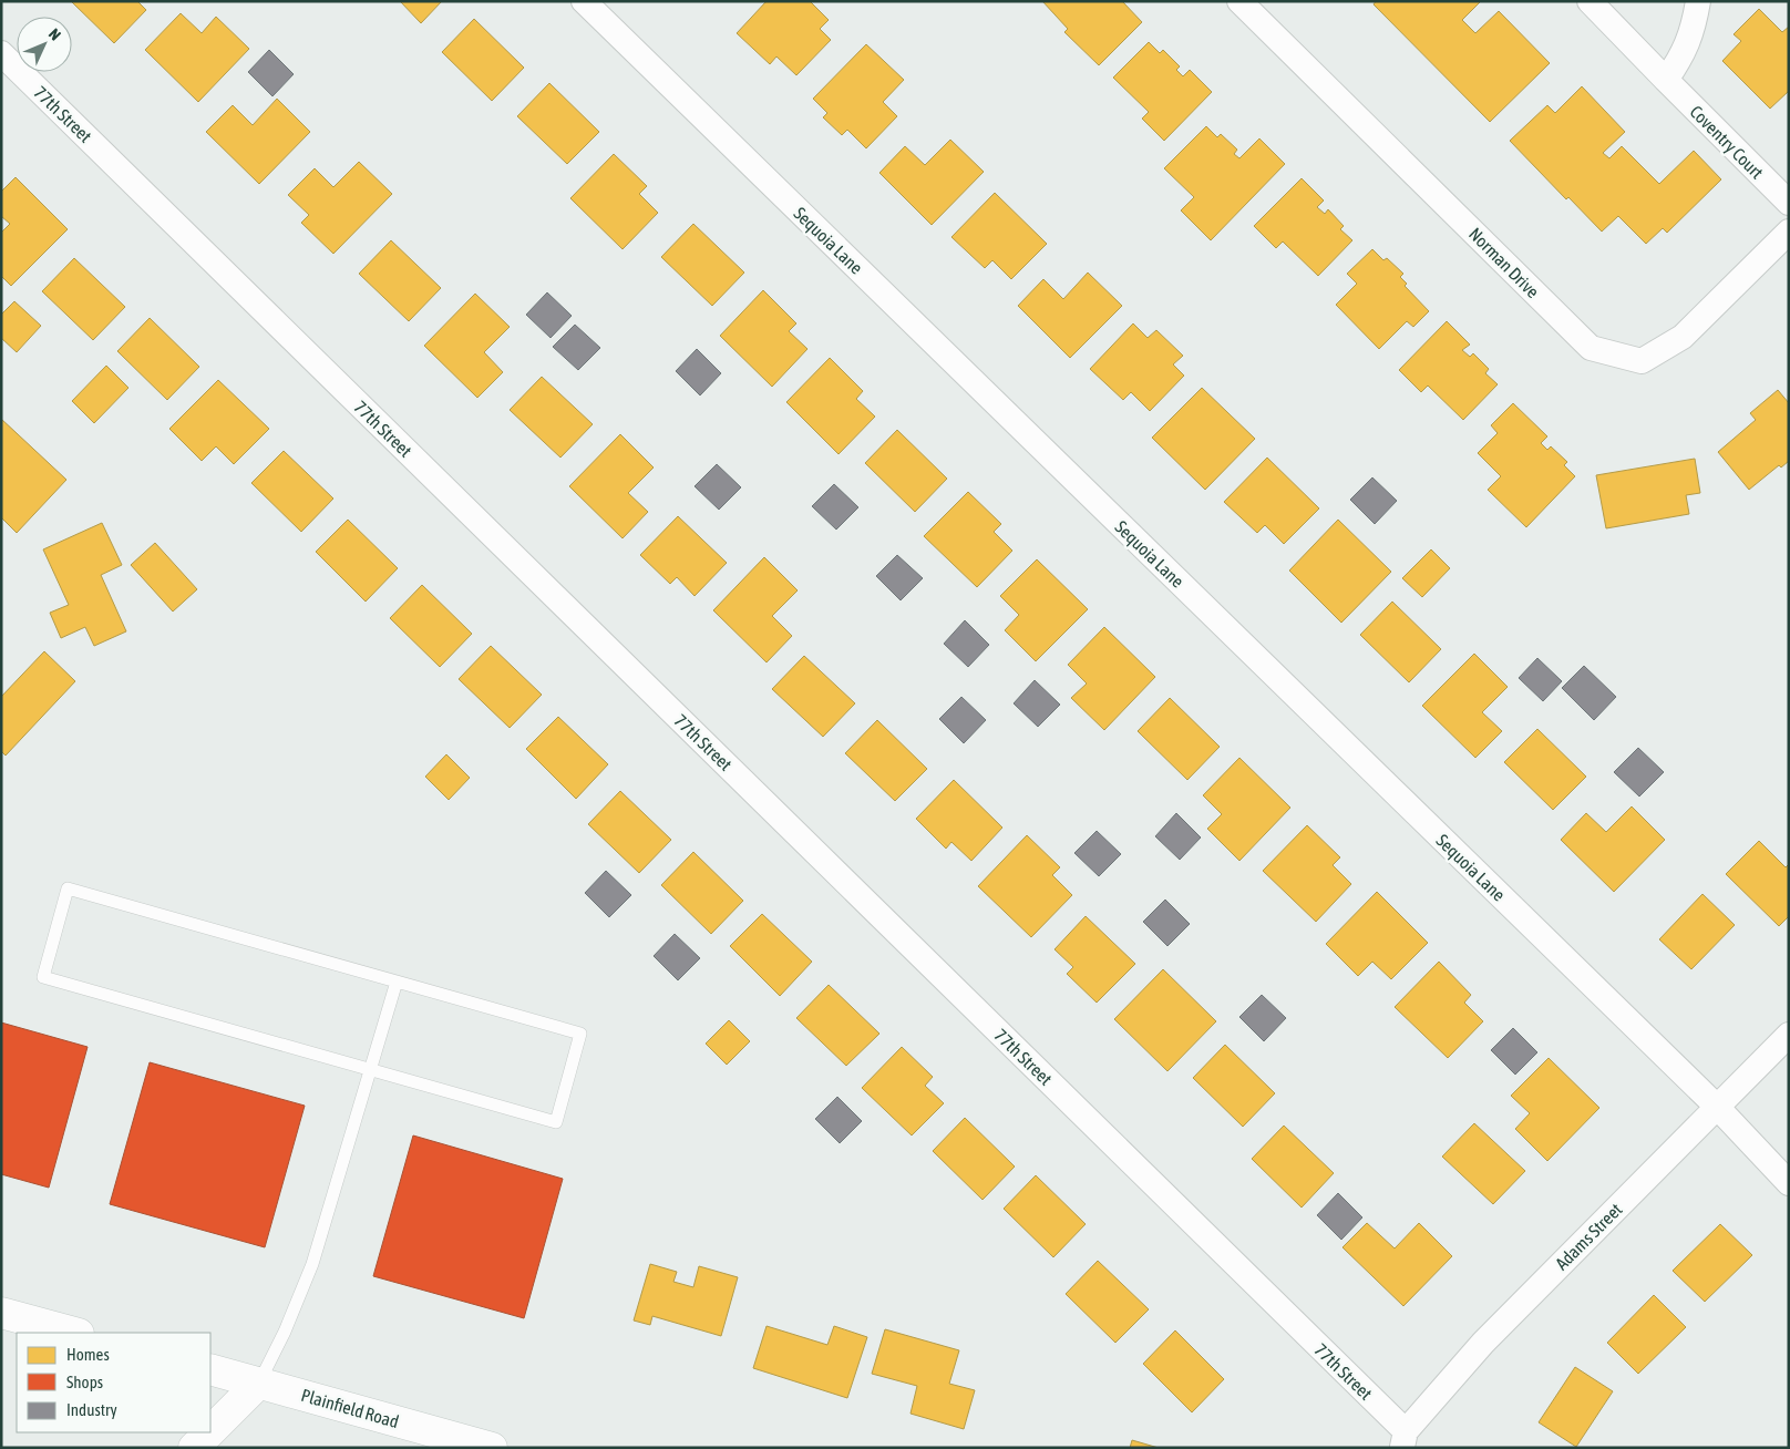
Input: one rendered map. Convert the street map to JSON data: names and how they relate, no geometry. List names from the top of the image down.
{
  "streets": {
    "main road": ["Plainfield Road"],
    "street": [
      "77th Street",
      "Coventry Court",
      "Sequoia Lane",
      "Norman Drive",
      "Adams Street"
    ]
  },
  "crossings": [
    ["77th Street", "Adams Street"],
    ["Sequoia Lane", "Adams Street"]
  ],
  "legend": ["Homes", "Shops", "Industry"],
  "north": "top right"
}
